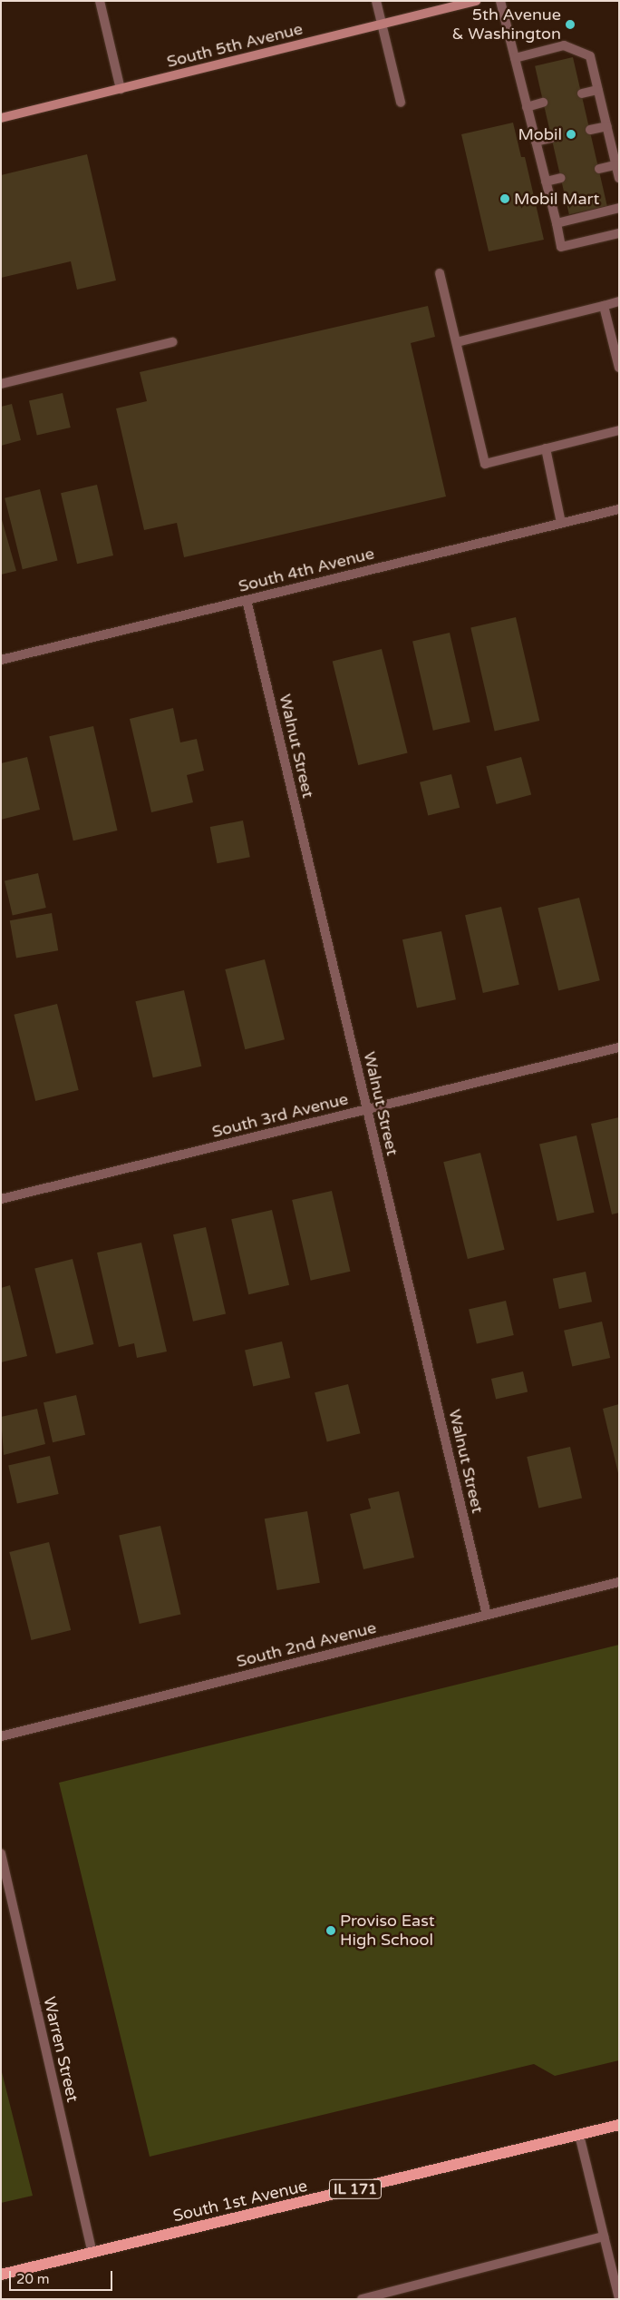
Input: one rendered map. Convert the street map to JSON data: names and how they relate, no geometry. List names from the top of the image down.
{
  "streets": {
    "main road": ["IL 171", "South 1st Avenue"],
    "street": [
      "South 5th Avenue",
      "South 4th Avenue",
      "Walnut Street",
      "South 3rd Avenue",
      "South 2nd Avenue",
      "Warren Street"
    ]
  },
  "crossings": [
    ["South 4th Avenue", "Walnut Street"],
    ["Walnut Street", "South 3rd Avenue"],
    ["Walnut Street", "South 2nd Avenue"],
    ["Warren Street", "South 1st Avenue"]
  ],
  "places": [
    "5th Avenue & Washington",
    "Mobil",
    "Mobil Mart",
    "Proviso East High School"
  ],
  "scale_bar": "20 m"
}
